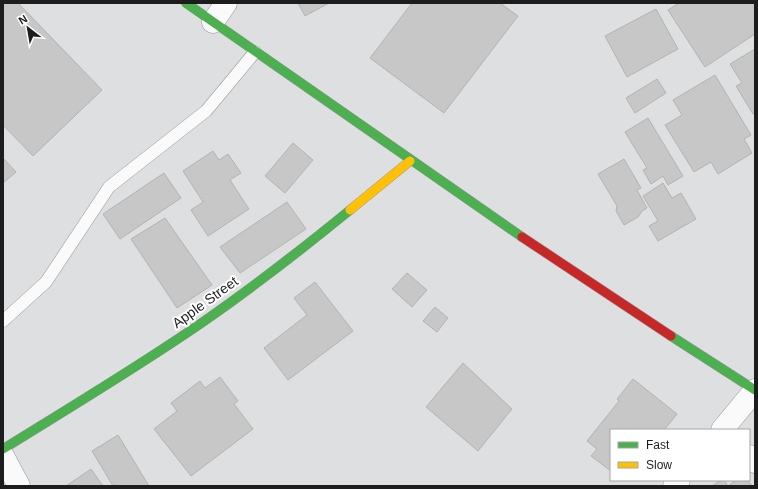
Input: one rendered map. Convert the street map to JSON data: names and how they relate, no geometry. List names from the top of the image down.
{
  "streets": {
    "street": ["Apple Street"]
  },
  "legend": ["Fast", "Slow"],
  "north": "top left"
}
